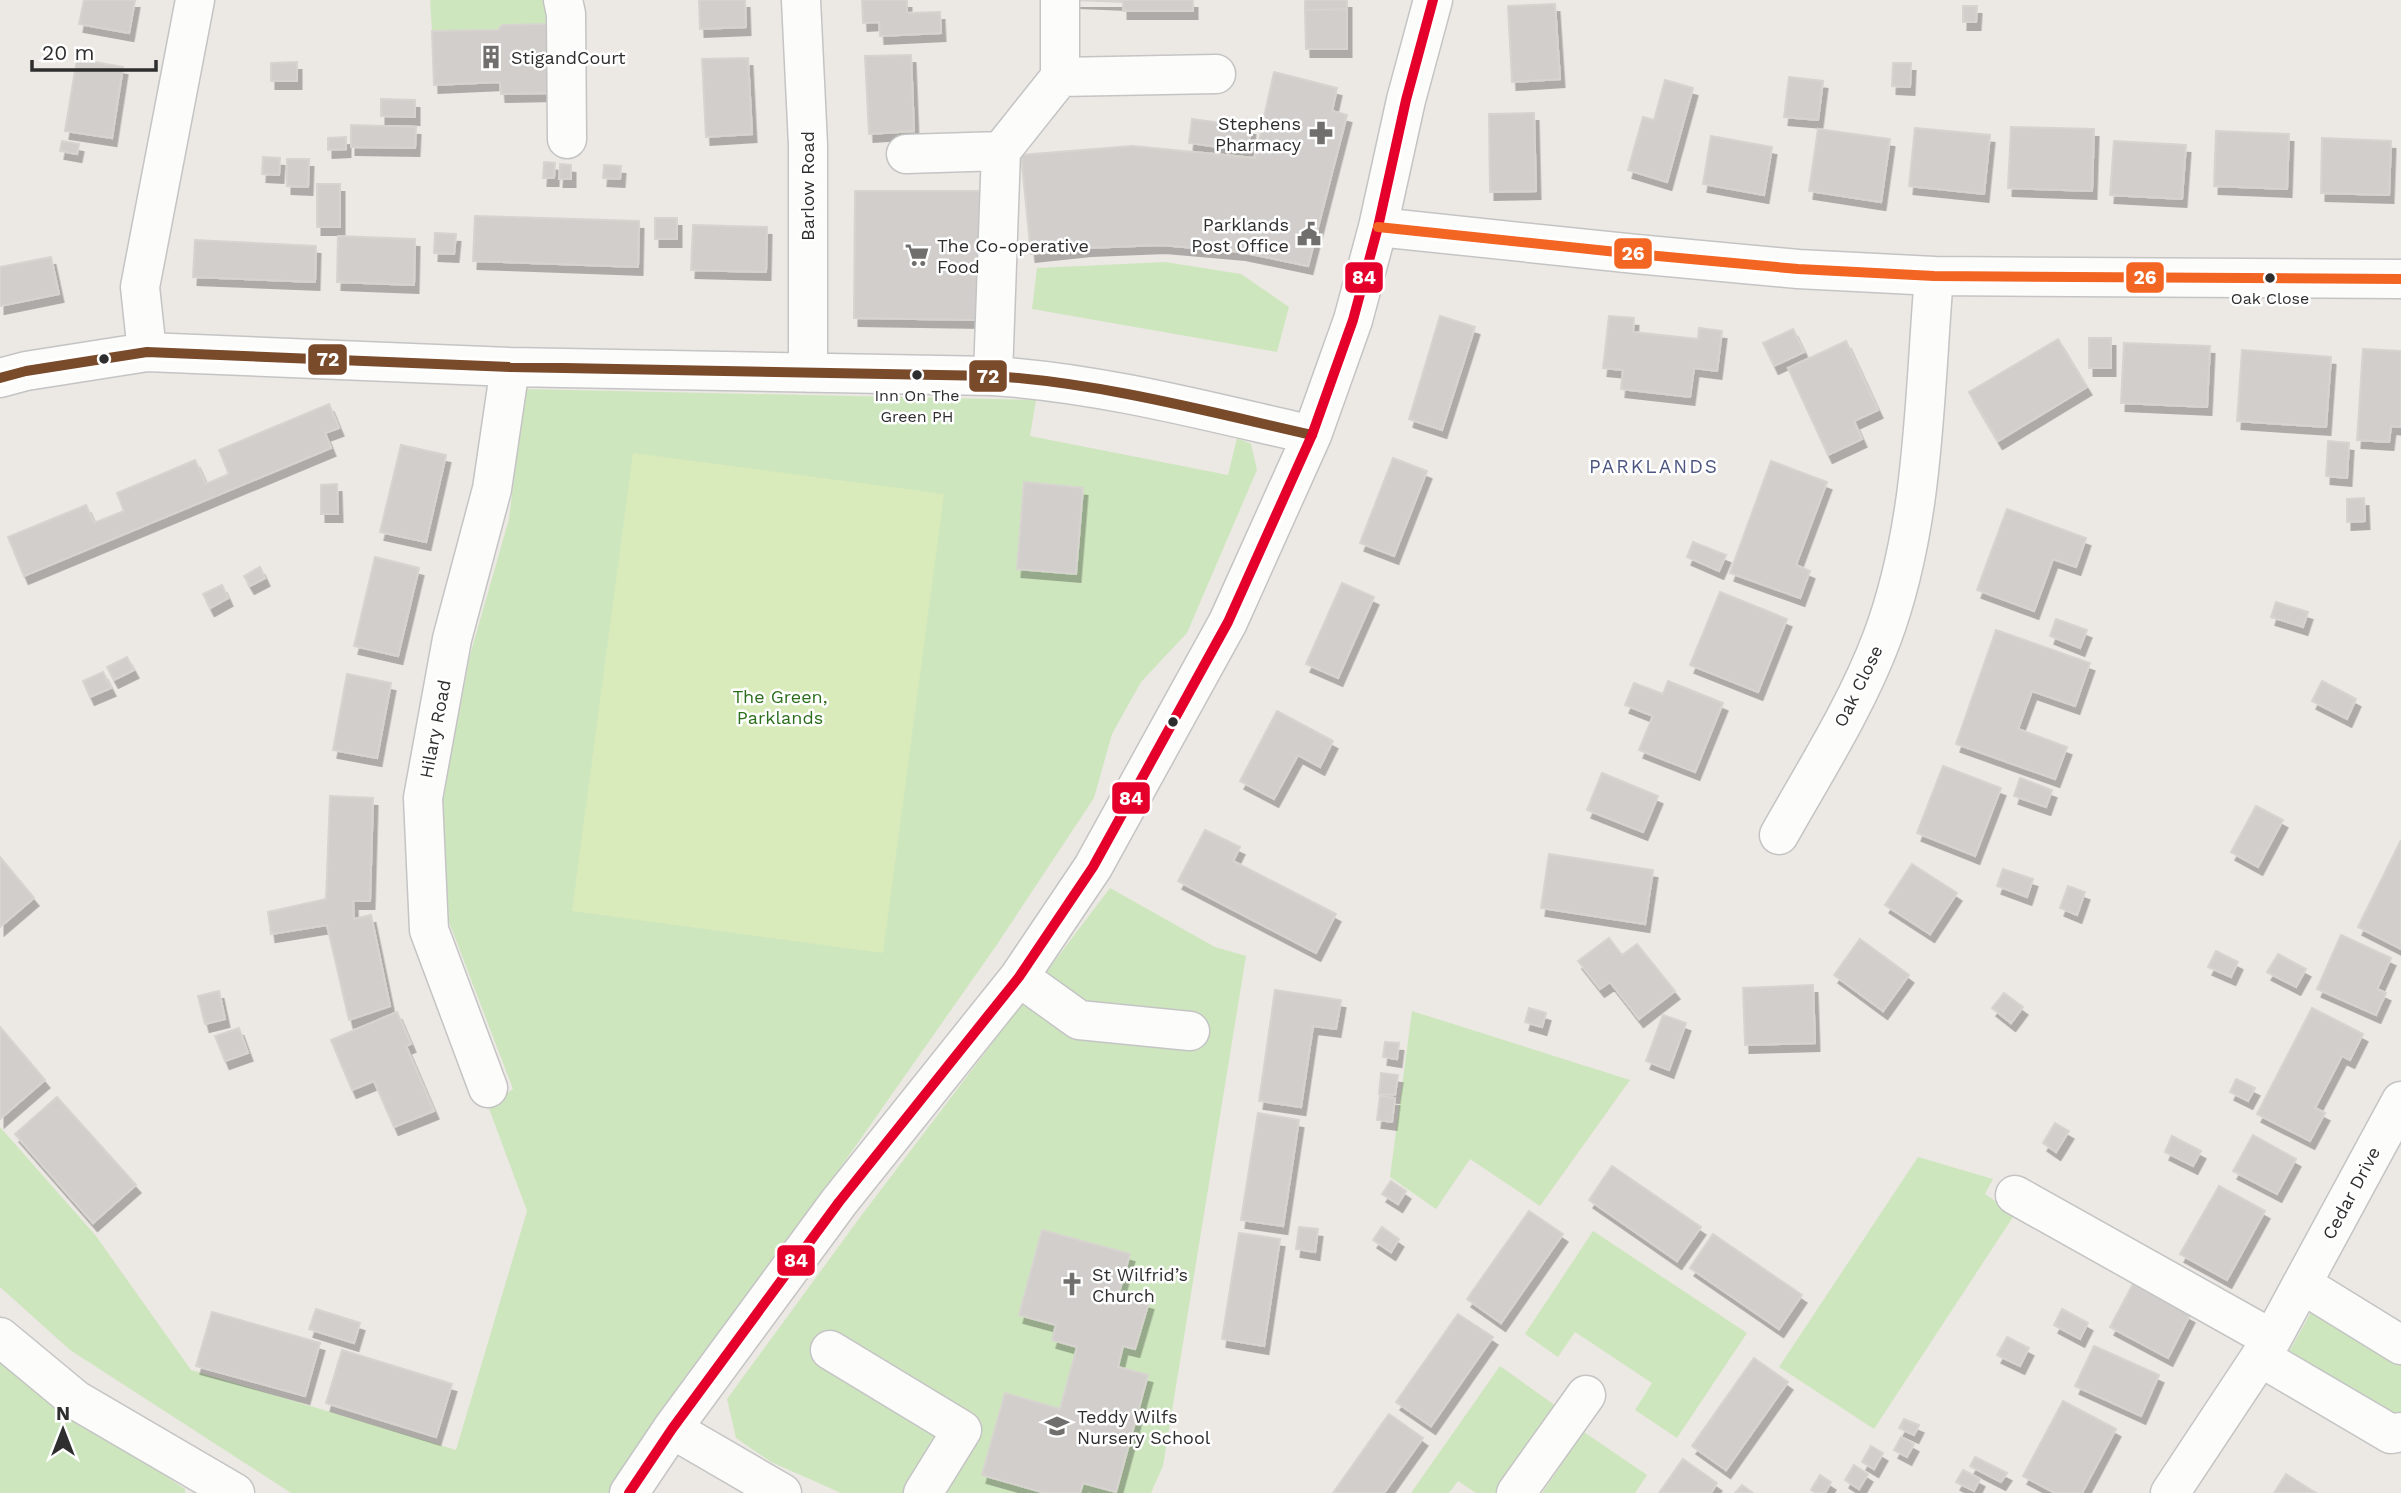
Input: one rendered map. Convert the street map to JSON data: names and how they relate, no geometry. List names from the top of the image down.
{
  "streets": {
    "street": [
      "Barlow Road",
      "Oak Close",
      "Hilary Road",
      "Cedar Drive"
    ]
  },
  "districts": ["PARKLANDS"],
  "parks": ["The Green, Parklands"],
  "places": {
    "building": ["StigandCourt"],
    "pharmacy": ["Stephens Pharmacy"],
    "public building": ["Parklands Post Office"],
    "supermarket": ["The Co-operative Food"],
    "other": ["Oak Close", "Inn On The Green PH"],
    "church": ["St Wilfrid’s Church"],
    "school or university": ["Teddy Wilfs Nursery School"]
  },
  "lines": ["transit line 84", "transit line 26", "transit line 72"],
  "scale_bar": "20 m",
  "north": "top"
}
